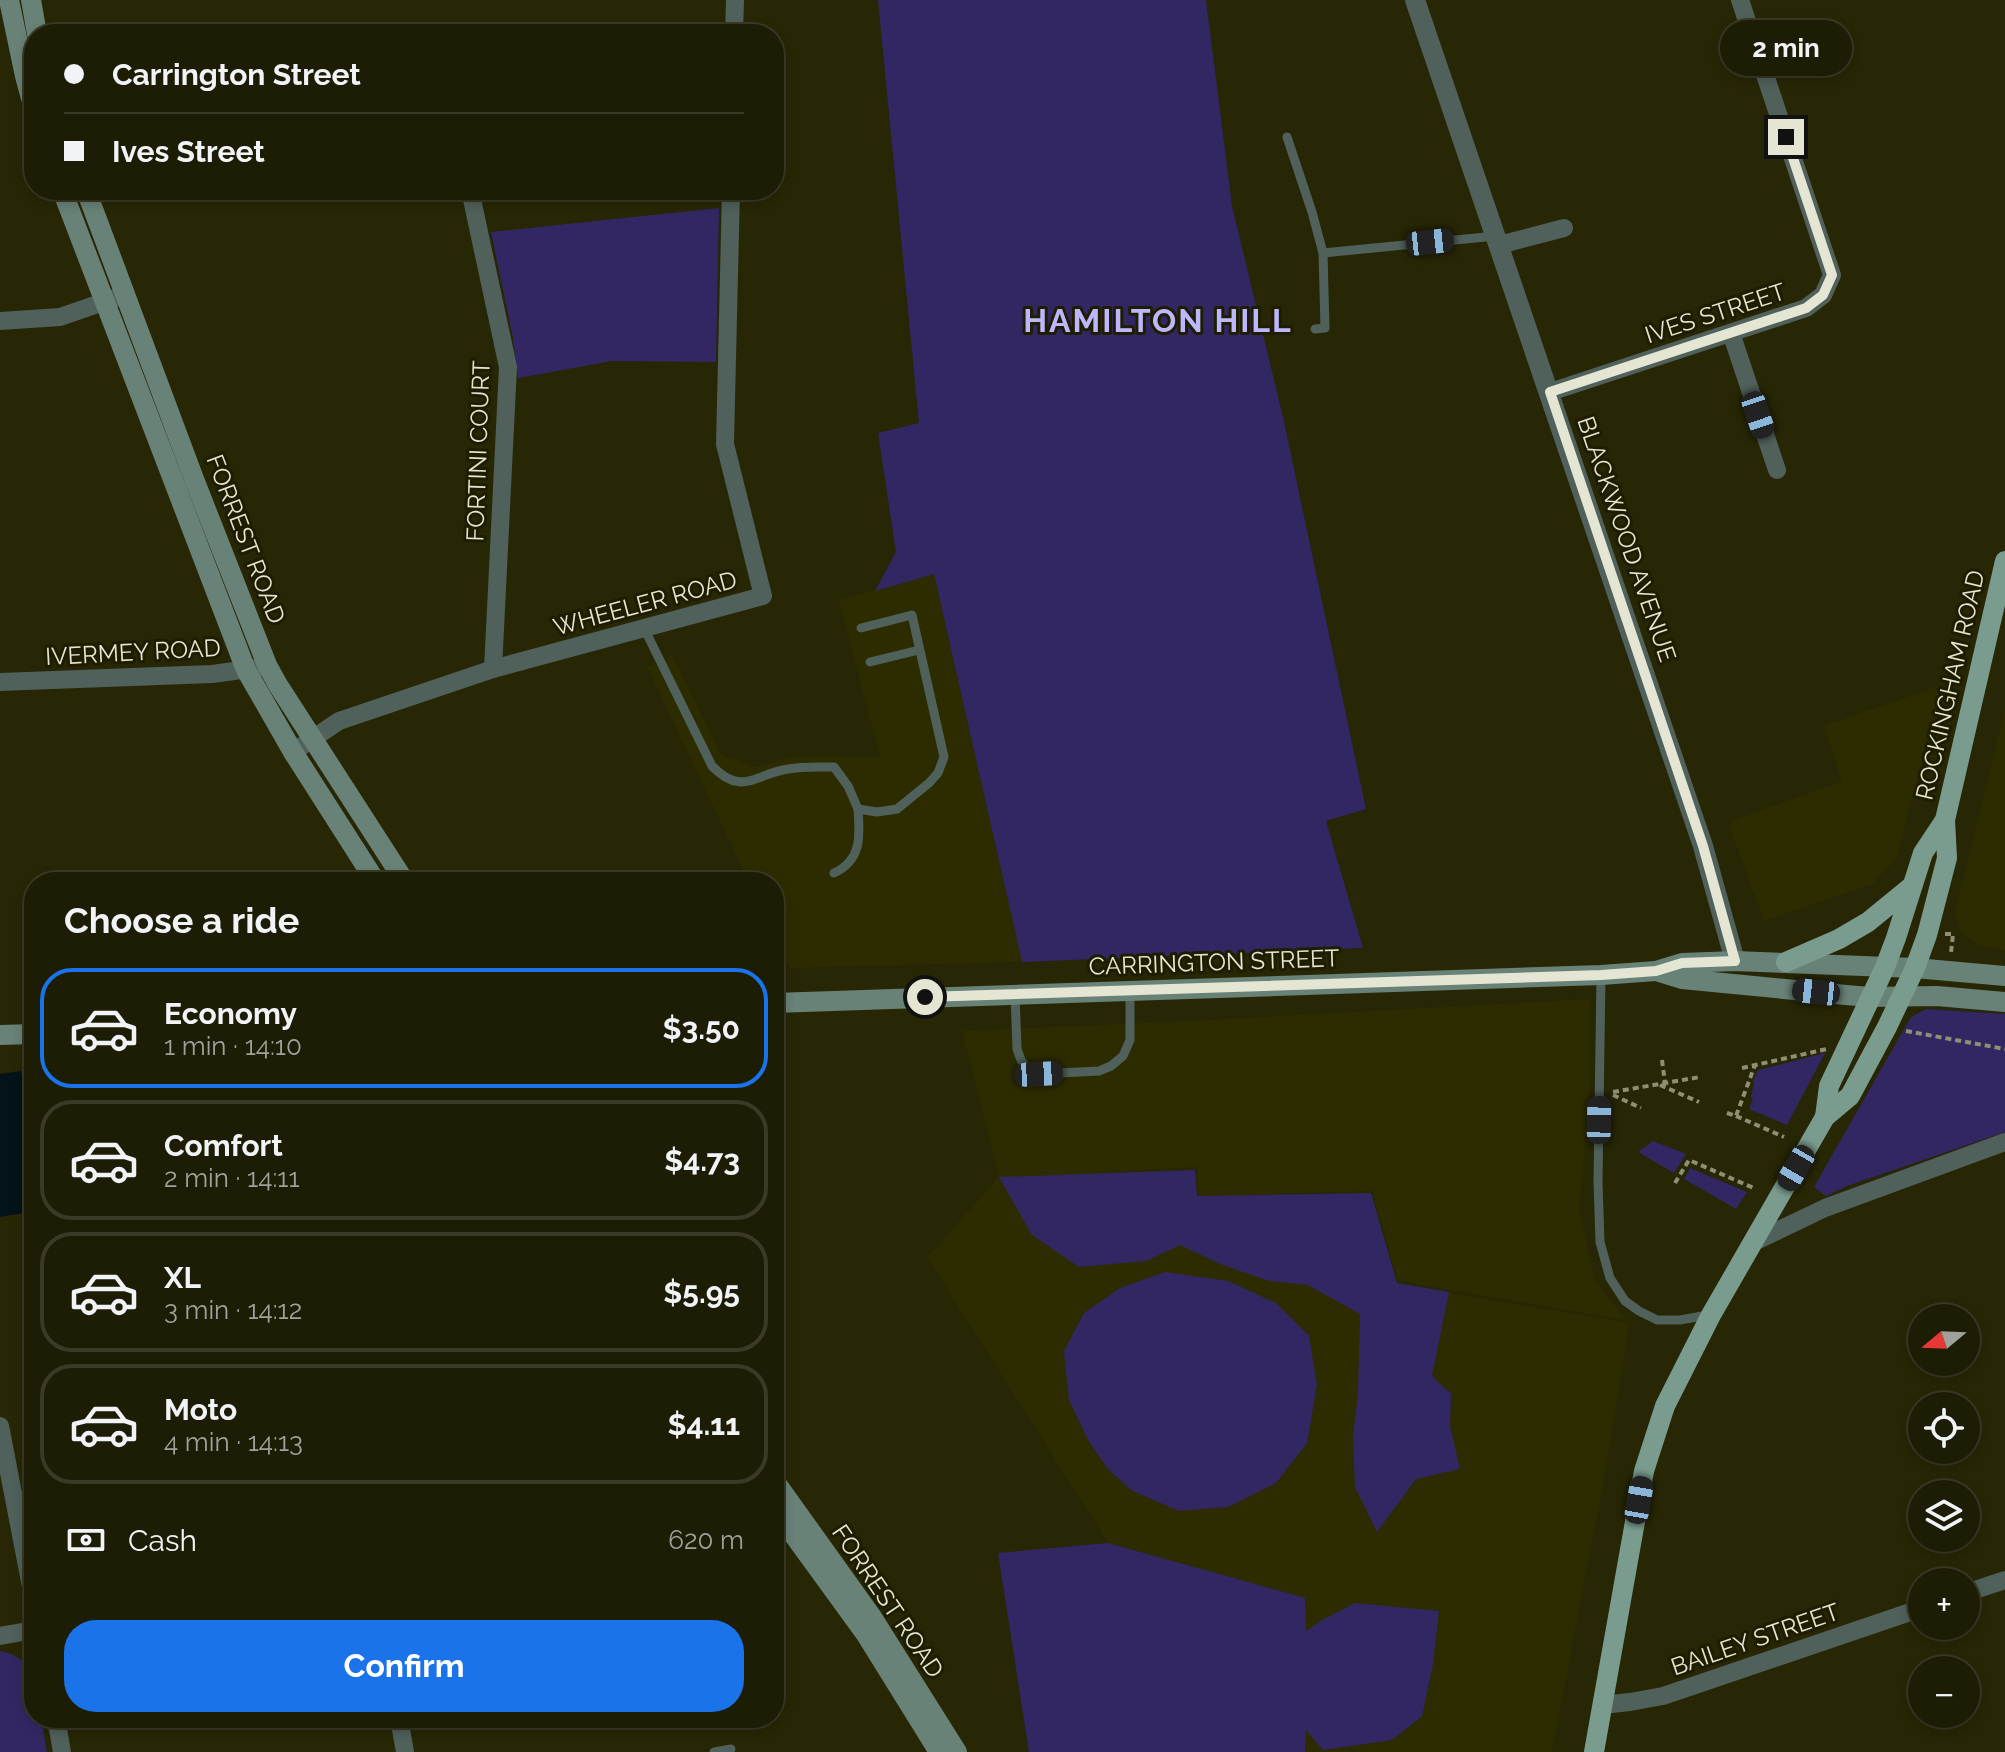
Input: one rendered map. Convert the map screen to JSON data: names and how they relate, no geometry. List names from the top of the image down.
{
  "streets": {
    "main road": ["FORREST ROAD", "ROCKINGHAM ROAD", "CARRINGTON STREET"],
    "street": [
      "IVES STREET",
      "FORTINI COURT",
      "BLACKWOOD AVENUE",
      "WHEELER ROAD",
      "IVERMEY ROAD",
      "BAILEY STREET"
    ]
  },
  "crossings": [
    ["IVES STREET", "BLACKWOOD AVENUE"],
    ["FORTINI COURT", "WHEELER ROAD"],
    ["FORREST ROAD", "WHEELER ROAD"],
    ["FORREST ROAD", "IVERMEY ROAD"],
    ["BLACKWOOD AVENUE", "CARRINGTON STREET"],
    ["ROCKINGHAM ROAD", "CARRINGTON STREET"],
    ["ROCKINGHAM ROAD", "BAILEY STREET"]
  ],
  "districts": ["HAMILTON HILL"],
  "north": "left",
  "page": {
    "bubble": "2 min",
    "banner": ["Carrington Street", "Ives Street"],
    "heading": "Choose a ride",
    "list": [
      {
        "name": "Economy",
        "note": "1 min · 14:10",
        "value": "$3.50"
      },
      {
        "name": "Comfort",
        "note": "2 min · 14:11",
        "value": "$4.73"
      },
      {
        "name": "XL",
        "note": "3 min · 14:12",
        "value": "$5.95"
      },
      {
        "name": "Moto",
        "note": "4 min · 14:13",
        "value": "$4.11"
      }
    ],
    "map_buttons": ["+", "−"],
    "pay": ["Cash", "620 m"],
    "buttons": "Confirm"
  }
}
